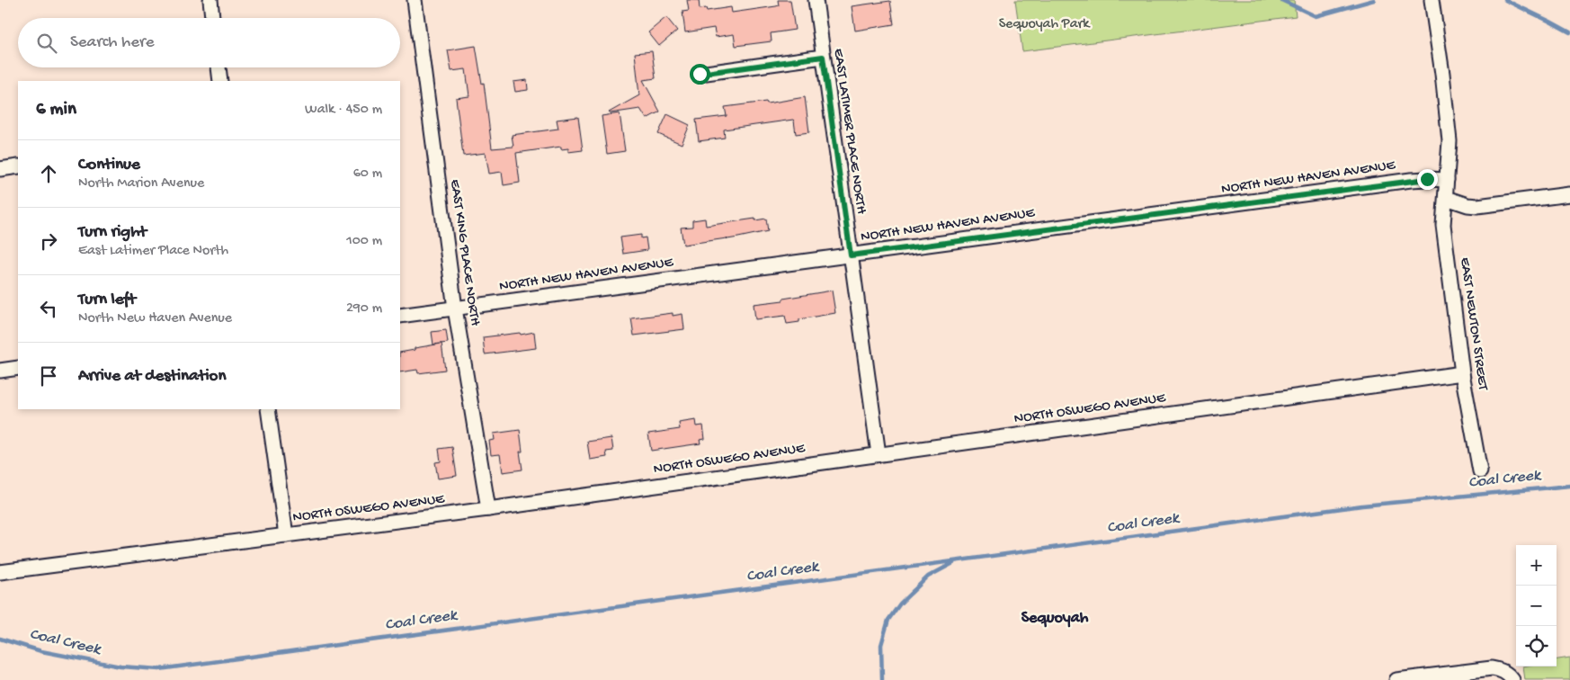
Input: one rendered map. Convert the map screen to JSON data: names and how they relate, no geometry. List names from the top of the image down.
{
  "streets": {
    "street": [
      "EAST LATIMER PLACE NORTH",
      "NORTH NEW HAVEN AVENUE",
      "EAST KING PLACE NORTH",
      "EAST NEWTON STREET",
      "NORTH OSWEGO AVENUE"
    ]
  },
  "crossings": [
    ["EAST LATIMER PLACE NORTH", "NORTH NEW HAVEN AVENUE"],
    ["EAST LATIMER PLACE NORTH", "NORTH OSWEGO AVENUE"],
    ["NORTH NEW HAVEN AVENUE", "EAST KING PLACE NORTH"],
    ["NORTH NEW HAVEN AVENUE", "EAST NEWTON STREET"],
    ["EAST KING PLACE NORTH", "NORTH OSWEGO AVENUE"],
    ["EAST NEWTON STREET", "NORTH OSWEGO AVENUE"]
  ],
  "districts": ["Sequoyah"],
  "water": ["Coal Creek"],
  "parks": ["Sequoyah Park"],
  "page": {
    "search": "Search here",
    "heading": ["6 min", "Walk · 450 m"],
    "list": [
      ["Continue", "North Marion Avenue", "60 m"],
      ["Turn right", "East Latimer Place North", "100 m"],
      ["Turn left", "North New Haven Avenue", "290 m"],
      "Arrive at destination"
    ],
    "map_buttons": ["+", "−"]
  }
}
